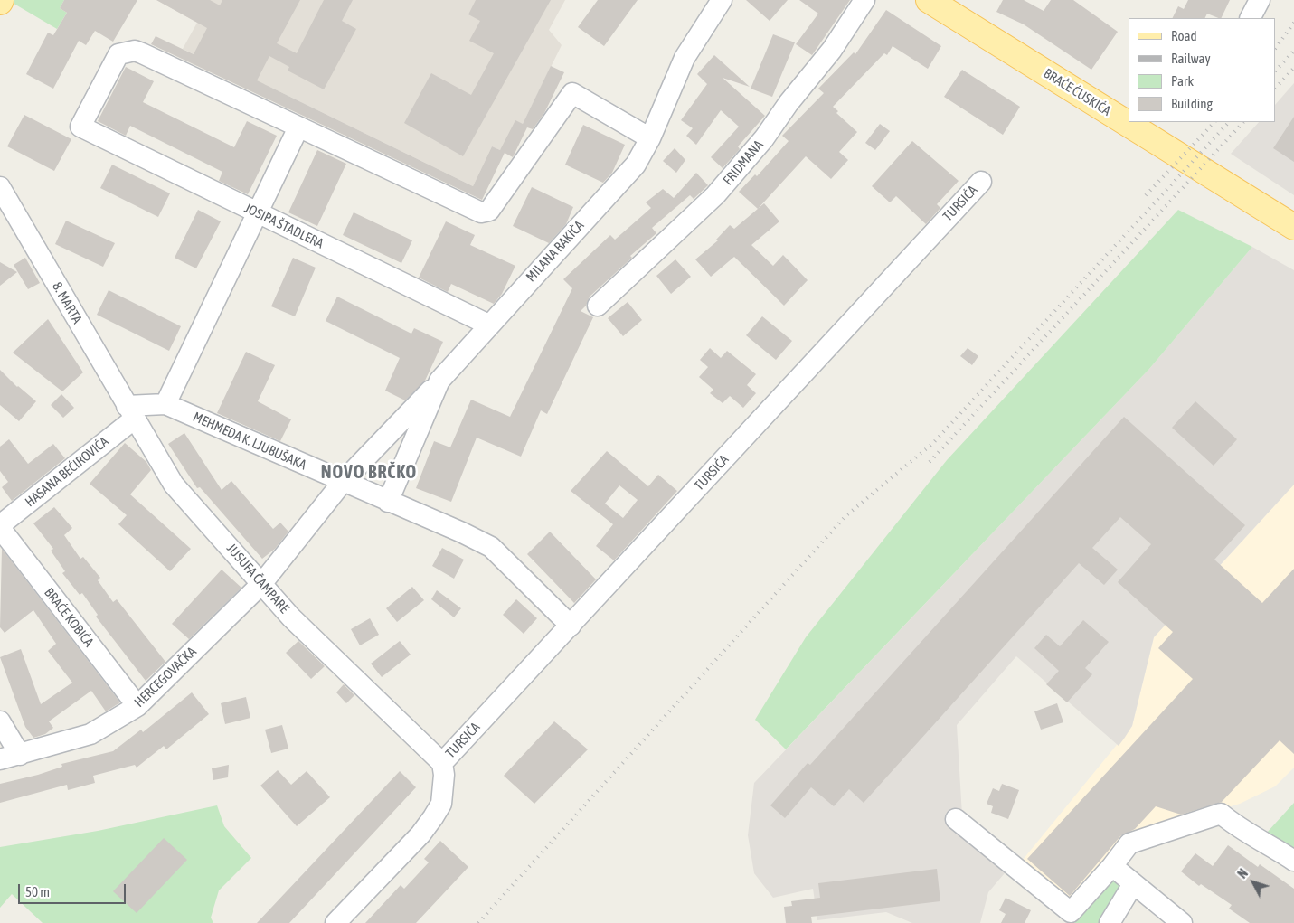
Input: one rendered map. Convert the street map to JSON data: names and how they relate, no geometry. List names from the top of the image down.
{
  "streets": {
    "main road": ["BRAĆE ĆUSKIĆA"],
    "street": [
      "FRIDMANA",
      "TURSIĆA",
      "JOSIPA ŠTADLERA",
      "MILANA RAKIČA",
      "8. MARTA",
      "MEHMEDA K. LJUBUŠAKA",
      "HASANA BEĆIROVIĆA",
      "JUSUFA ČAMPARE",
      "BRAĆE KOBIĆA",
      "HERCEGOVAČKA"
    ]
  },
  "crossings": [
    ["TURSIĆA", "MEHMEDA K. LJUBUŠAKA"],
    ["TURSIĆA", "JUSUFA ČAMPARE"],
    ["JOSIPA ŠTADLERA", "MILANA RAKIČA"],
    ["MILANA RAKIČA", "MEHMEDA K. LJUBUŠAKA"],
    ["MILANA RAKIČA", "HERCEGOVAČKA"],
    ["8. MARTA", "MEHMEDA K. LJUBUŠAKA"],
    ["8. MARTA", "HASANA BEĆIROVIĆA"],
    ["8. MARTA", "JUSUFA ČAMPARE"],
    ["MEHMEDA K. LJUBUŠAKA", "HASANA BEĆIROVIĆA"],
    ["MEHMEDA K. LJUBUŠAKA", "JUSUFA ČAMPARE"],
    ["MEHMEDA K. LJUBUŠAKA", "HERCEGOVAČKA"],
    ["HASANA BEĆIROVIĆA", "JUSUFA ČAMPARE"],
    ["HASANA BEĆIROVIĆA", "BRAĆE KOBIĆA"],
    ["JUSUFA ČAMPARE", "HERCEGOVAČKA"],
    ["BRAĆE KOBIĆA", "HERCEGOVAČKA"]
  ],
  "districts": ["NOVO BRČKO"],
  "legend": [
    "Road",
    "Railway",
    "Park",
    "Building"
  ],
  "scale_bar": "50 m",
  "north": "top left"
}
